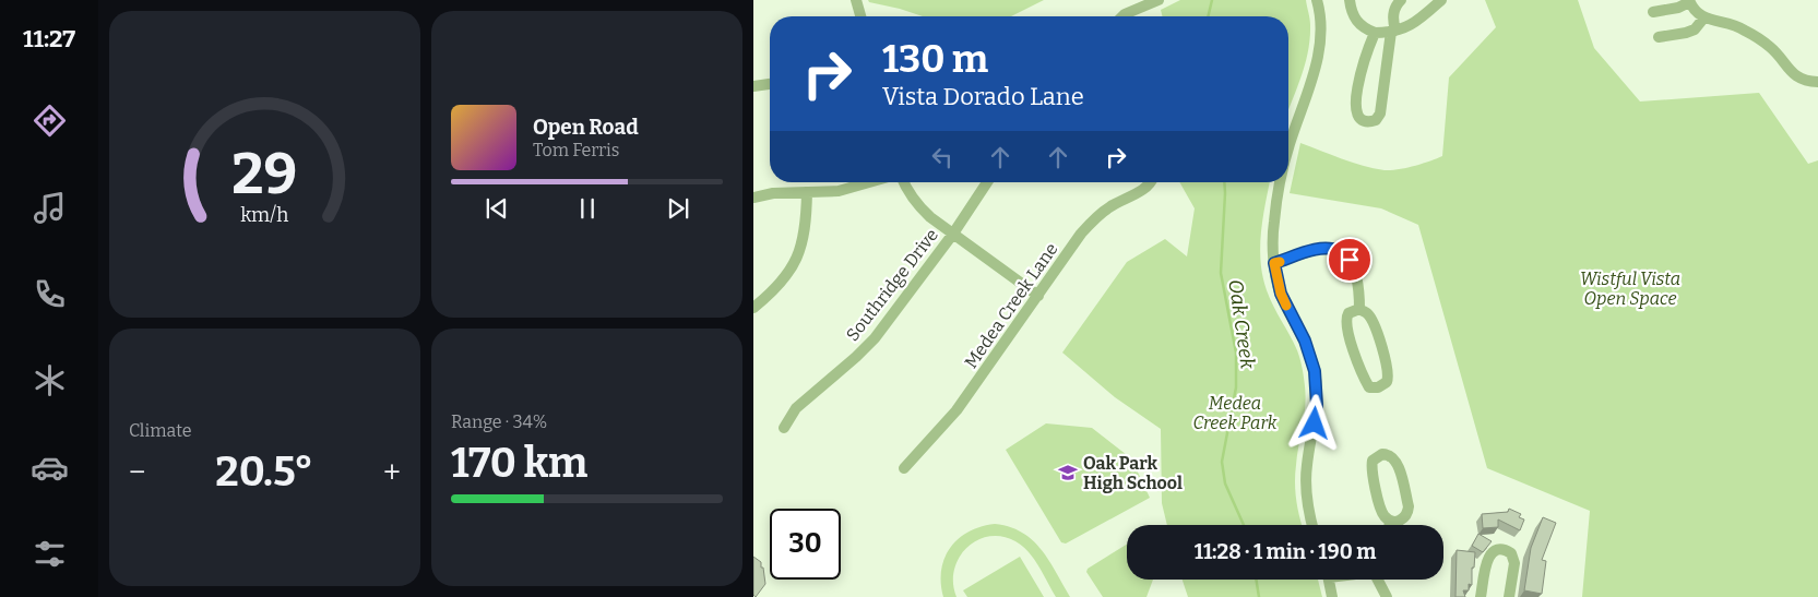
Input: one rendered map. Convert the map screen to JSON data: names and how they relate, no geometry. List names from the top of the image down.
{
  "streets": {
    "street": ["Southridge Drive", "Medea Creek Lane"]
  },
  "water": ["Oak Creek"],
  "parks": ["Wistful Vista Open Space", "Medea Creek Park"],
  "places": {
    "school or university": ["Oak Park High School"]
  },
  "page": {
    "tabs": "11:27",
    "turn": ["130 m", "Vista Dorado Lane"],
    "song": ["Open Road", "Tom Ferris"],
    "tile": [
      "Climate",
      ["Range · 34%", "170 km"]
    ],
    "heat": ["−", "20.5°", "+"],
    "limit": "30",
    "trip": "11:28 · 1 min · 190 m",
    "gauge": ["29", "km/h"]
  }
}
